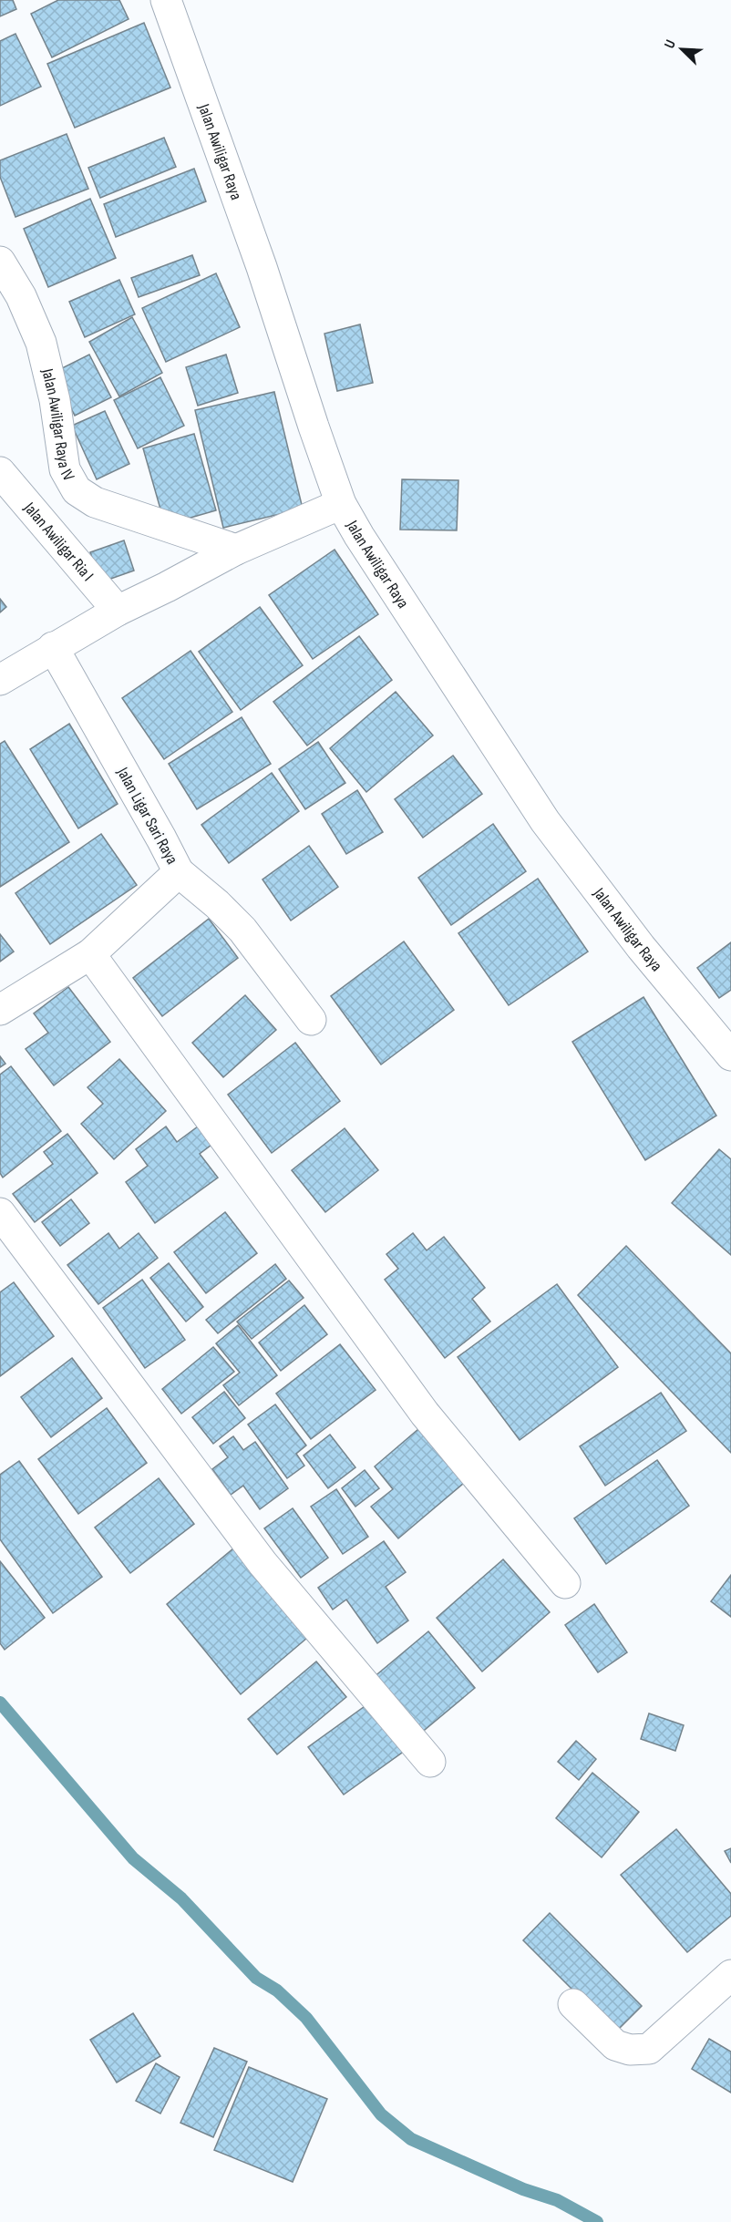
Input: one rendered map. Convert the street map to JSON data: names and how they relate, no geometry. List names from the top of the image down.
{
  "streets": {
    "street": [
      "Jalan Awiligar Raya",
      "Jalan Awiligar Raya IV",
      "Jalan Awiligar Ria I",
      "Jalan Ligar Sari Raya"
    ]
  },
  "north": "top left"
}
